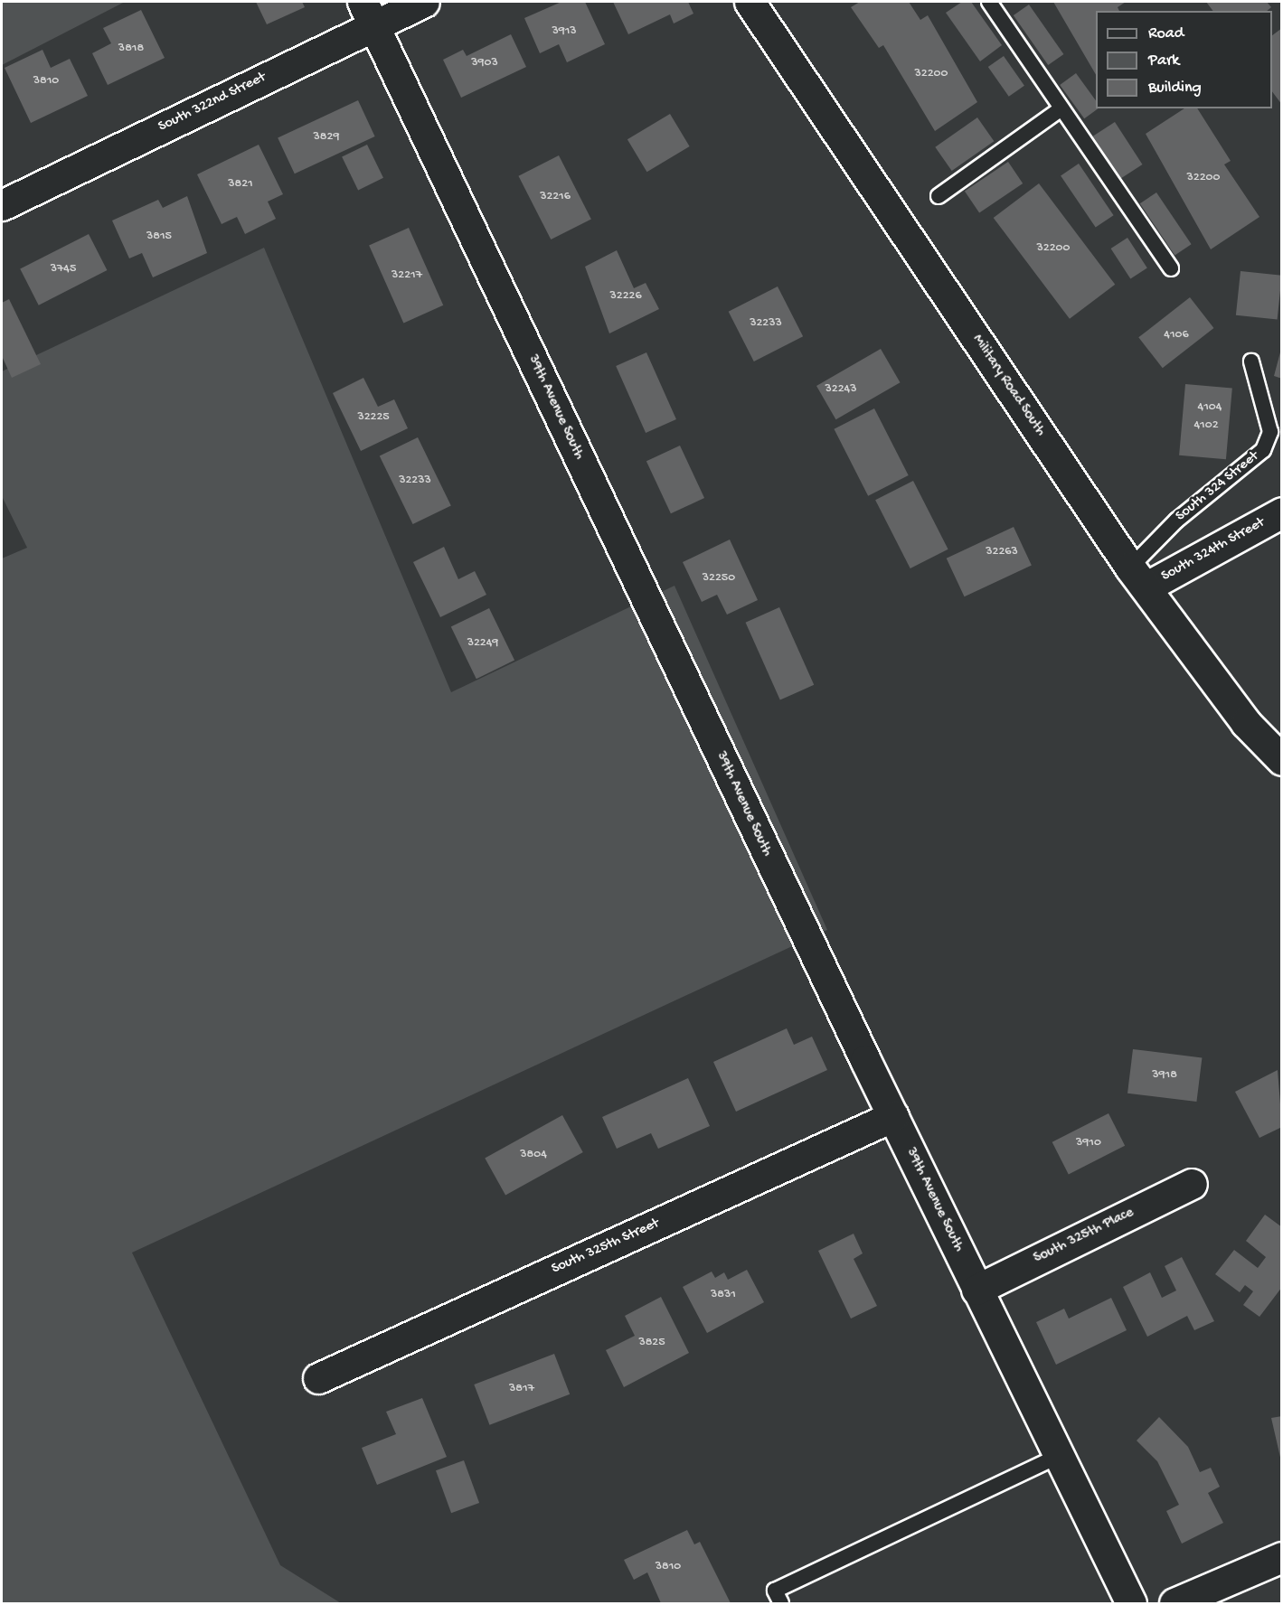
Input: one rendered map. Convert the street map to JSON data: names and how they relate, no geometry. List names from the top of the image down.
{
  "streets": {
    "street": [
      "South 322nd Street",
      "Military Road South",
      "39th Avenue South",
      "South 324th Street",
      "South 325th Place",
      "South 325th Street"
    ],
    "lane": ["South 324 Street"]
  },
  "crossings": [
    ["South 322nd Street", "39th Avenue South"],
    ["Military Road South", "South 324 Street"],
    ["Military Road South", "South 324th Street"],
    ["39th Avenue South", "South 325th Place"],
    ["39th Avenue South", "South 325th Street"],
    ["South 324 Street", "South 324th Street"]
  ],
  "house_numbers": [
    "3913",
    "3818",
    "3903",
    "32200",
    "3810",
    "3829",
    "32200",
    "3821",
    "32216",
    "3815",
    "32200",
    "3745",
    "32217",
    "32226",
    "32233",
    "4106",
    "32243",
    "4104",
    "32225",
    "4102",
    "32233",
    "32263",
    "32250",
    "32249",
    "3918",
    "3910",
    "3804",
    "3831",
    "3825",
    "3817",
    "3810"
  ],
  "legend": ["Road", "Park", "Building"]
}
